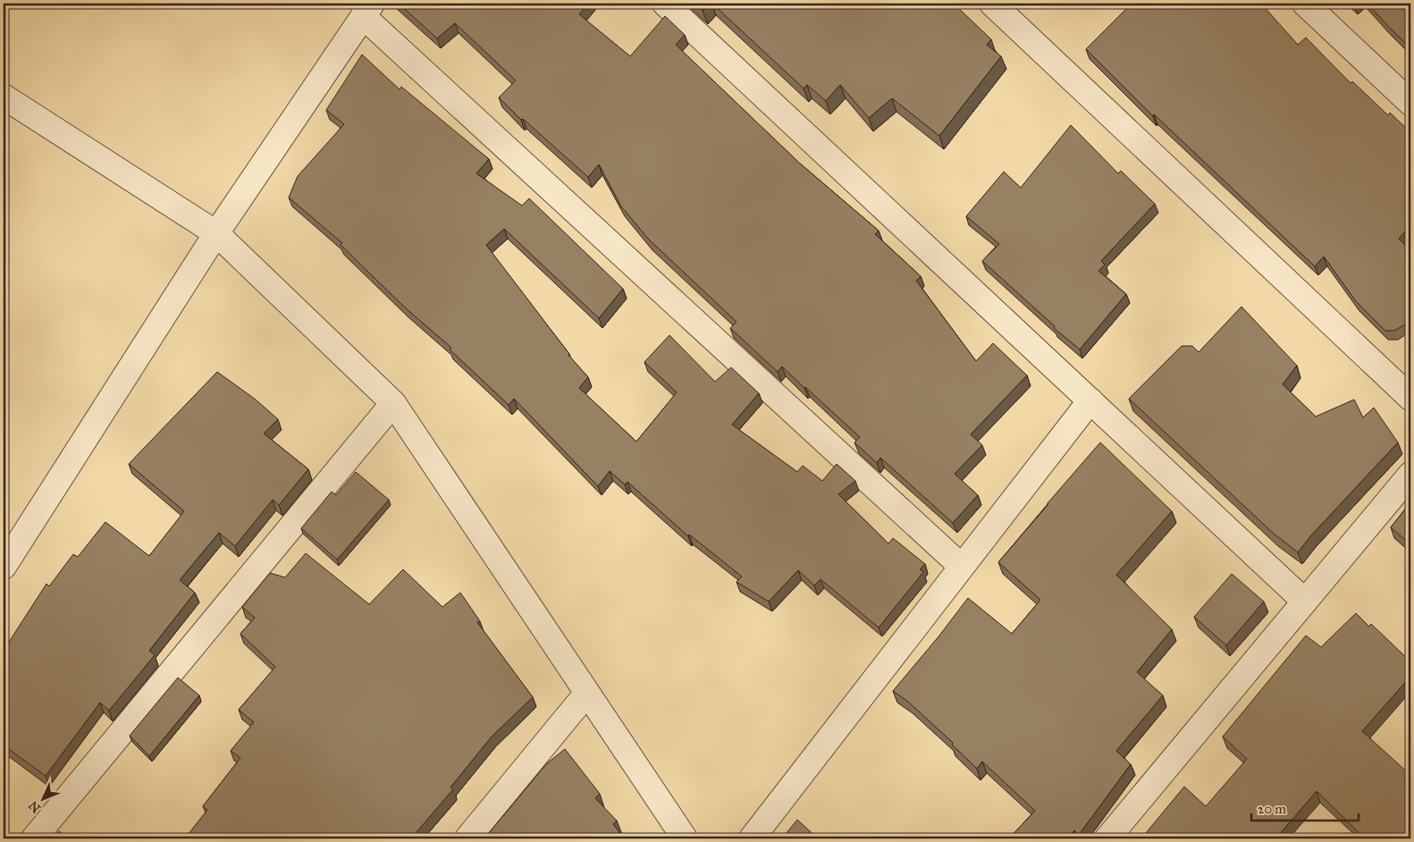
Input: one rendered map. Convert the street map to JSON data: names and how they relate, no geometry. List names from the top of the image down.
{
  "scale_bar": "20 m",
  "north": "bottom left"
}
